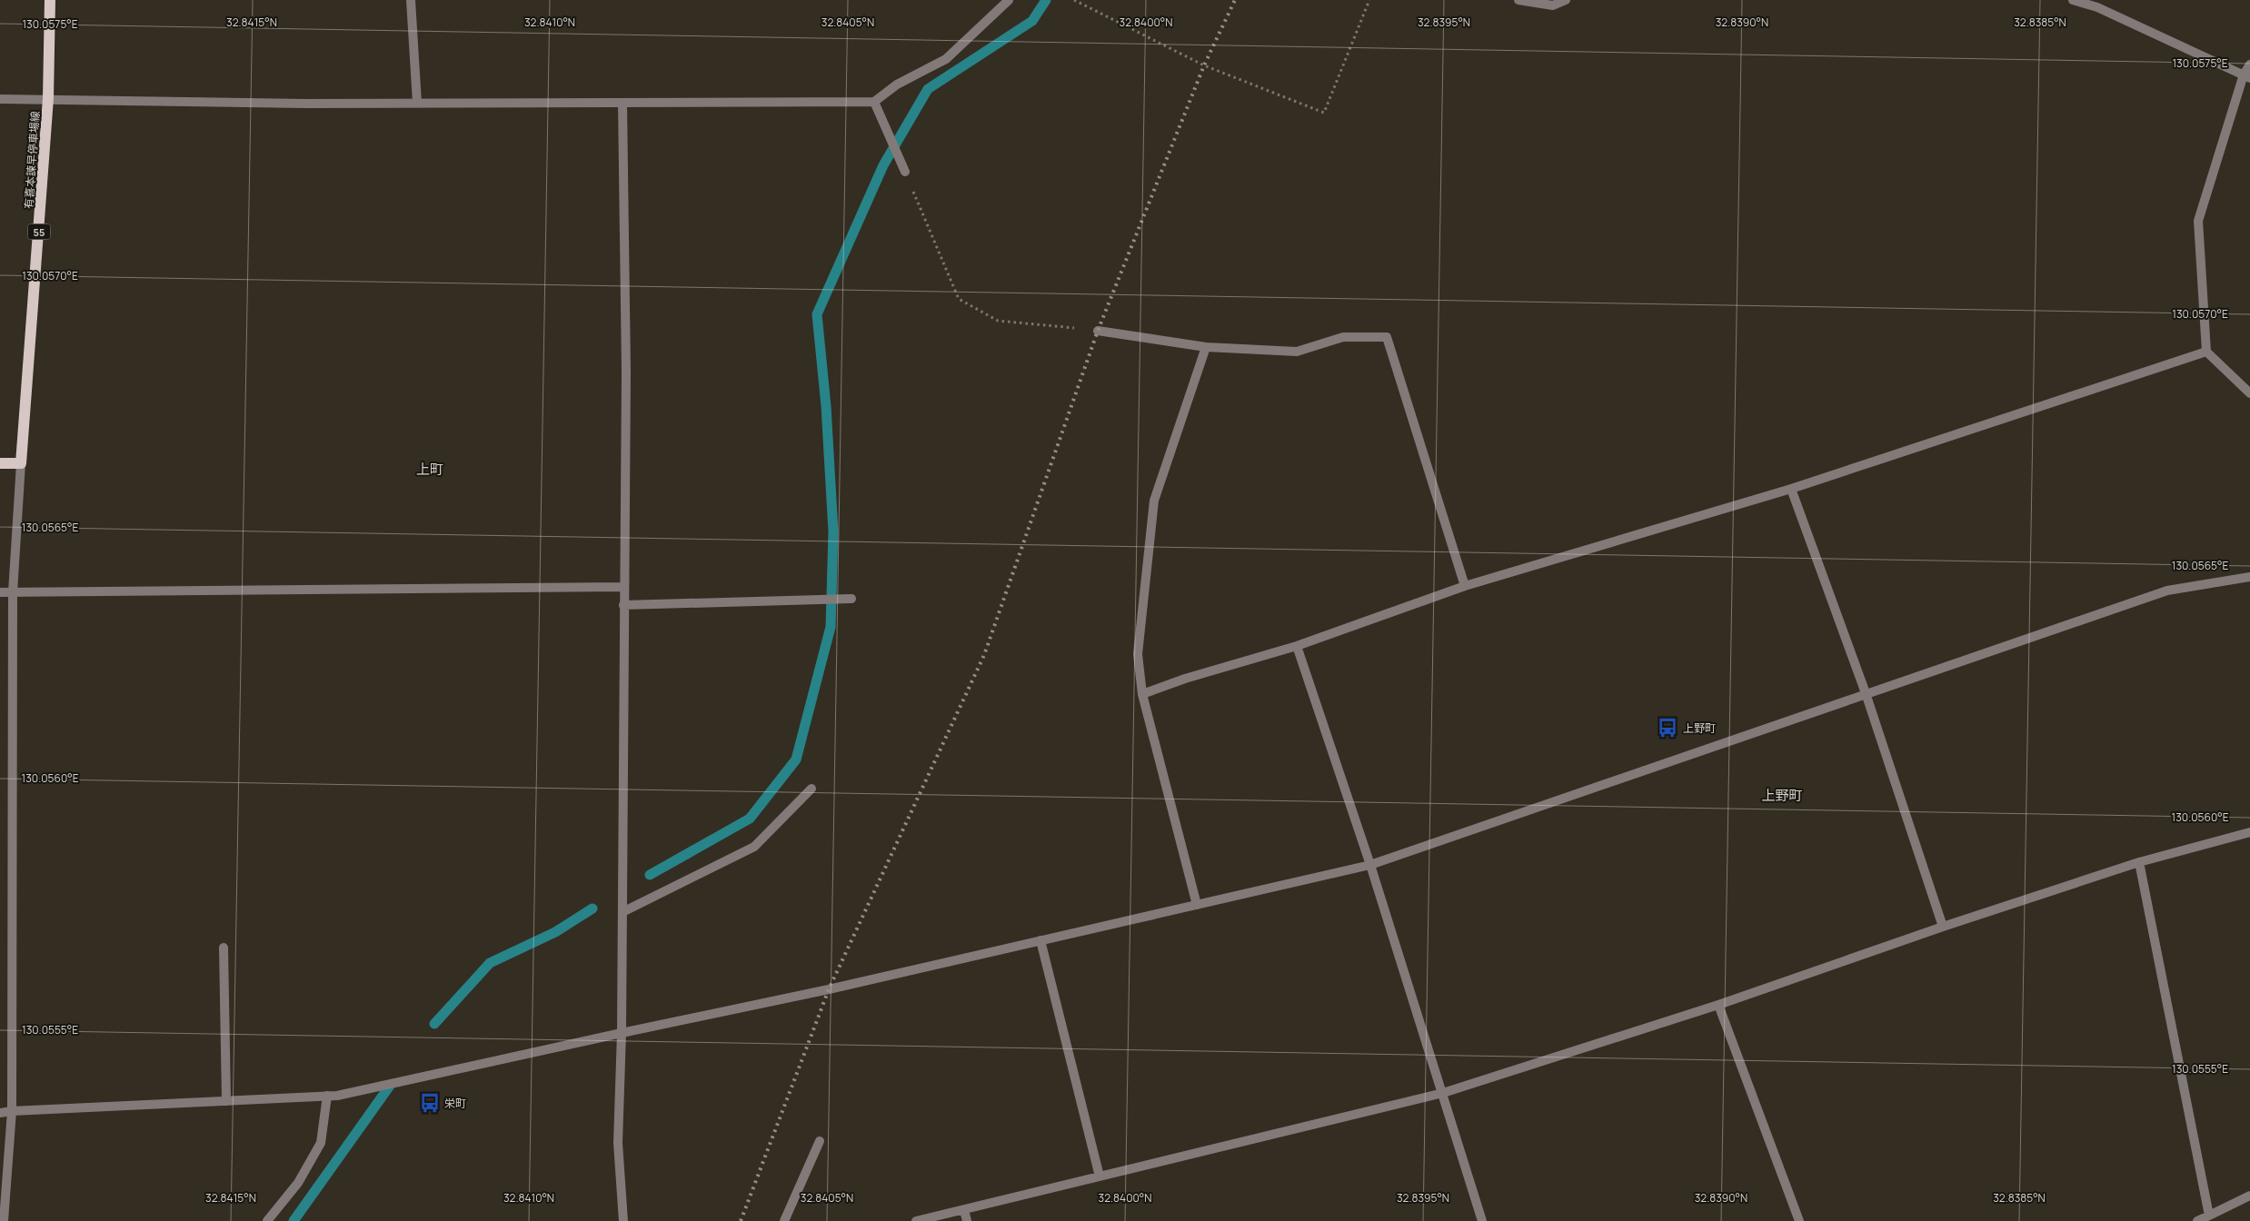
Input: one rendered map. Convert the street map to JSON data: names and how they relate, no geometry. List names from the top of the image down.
{
  "streets": {
    "main road": ["有喜本諫早停車場線", "55"]
  },
  "districts": ["上町", "上野町"],
  "places": {
    "bus stop": ["上野町", "栄町"]
  },
  "coordinates": [
    "32.8415°N",
    "32.8410°N",
    "32.8405°N",
    "32.8400°N",
    "32.8395°N",
    "32.8390°N",
    "32.8385°N",
    "130.0575°E",
    "130.0570°E",
    "130.0565°E",
    "130.0560°E",
    "130.0555°E"
  ]
}
